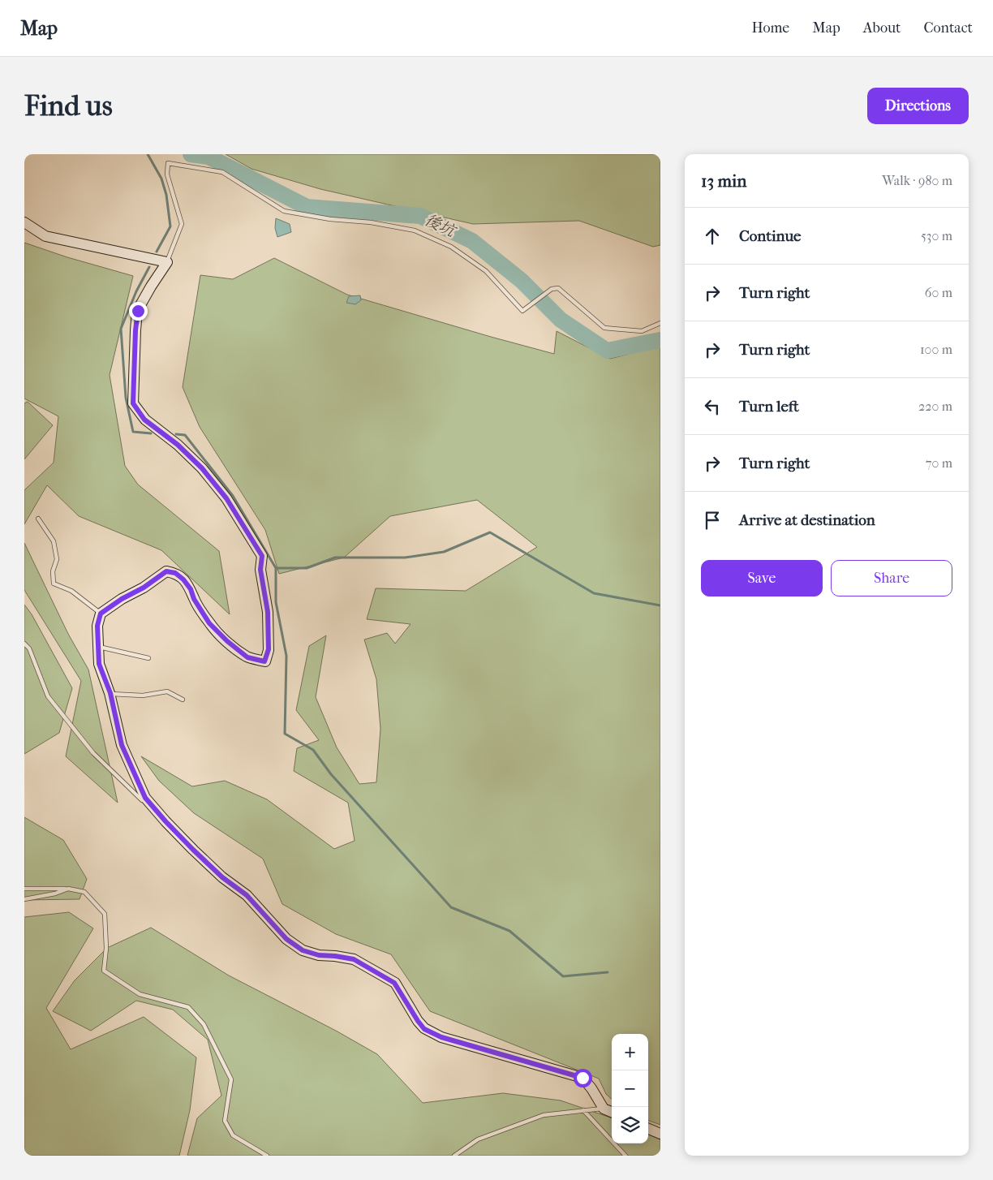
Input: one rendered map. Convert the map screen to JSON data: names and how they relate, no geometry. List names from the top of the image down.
{
  "water": ["後坑"],
  "page": {
    "header": "Map",
    "nav": [
      "Home",
      "Map",
      "About",
      "Contact"
    ],
    "buttons": [
      "Directions",
      ["Save", "Share"]
    ],
    "title": "Find us",
    "heading": ["13 min", "Walk · 980 m"],
    "list": [
      ["Continue", "530 m"],
      ["Turn right", "60 m"],
      ["Turn right", "100 m"],
      ["Turn left", "220 m"],
      ["Turn right", "70 m"],
      "Arrive at destination"
    ],
    "map_buttons": ["+", "−"]
  }
}
